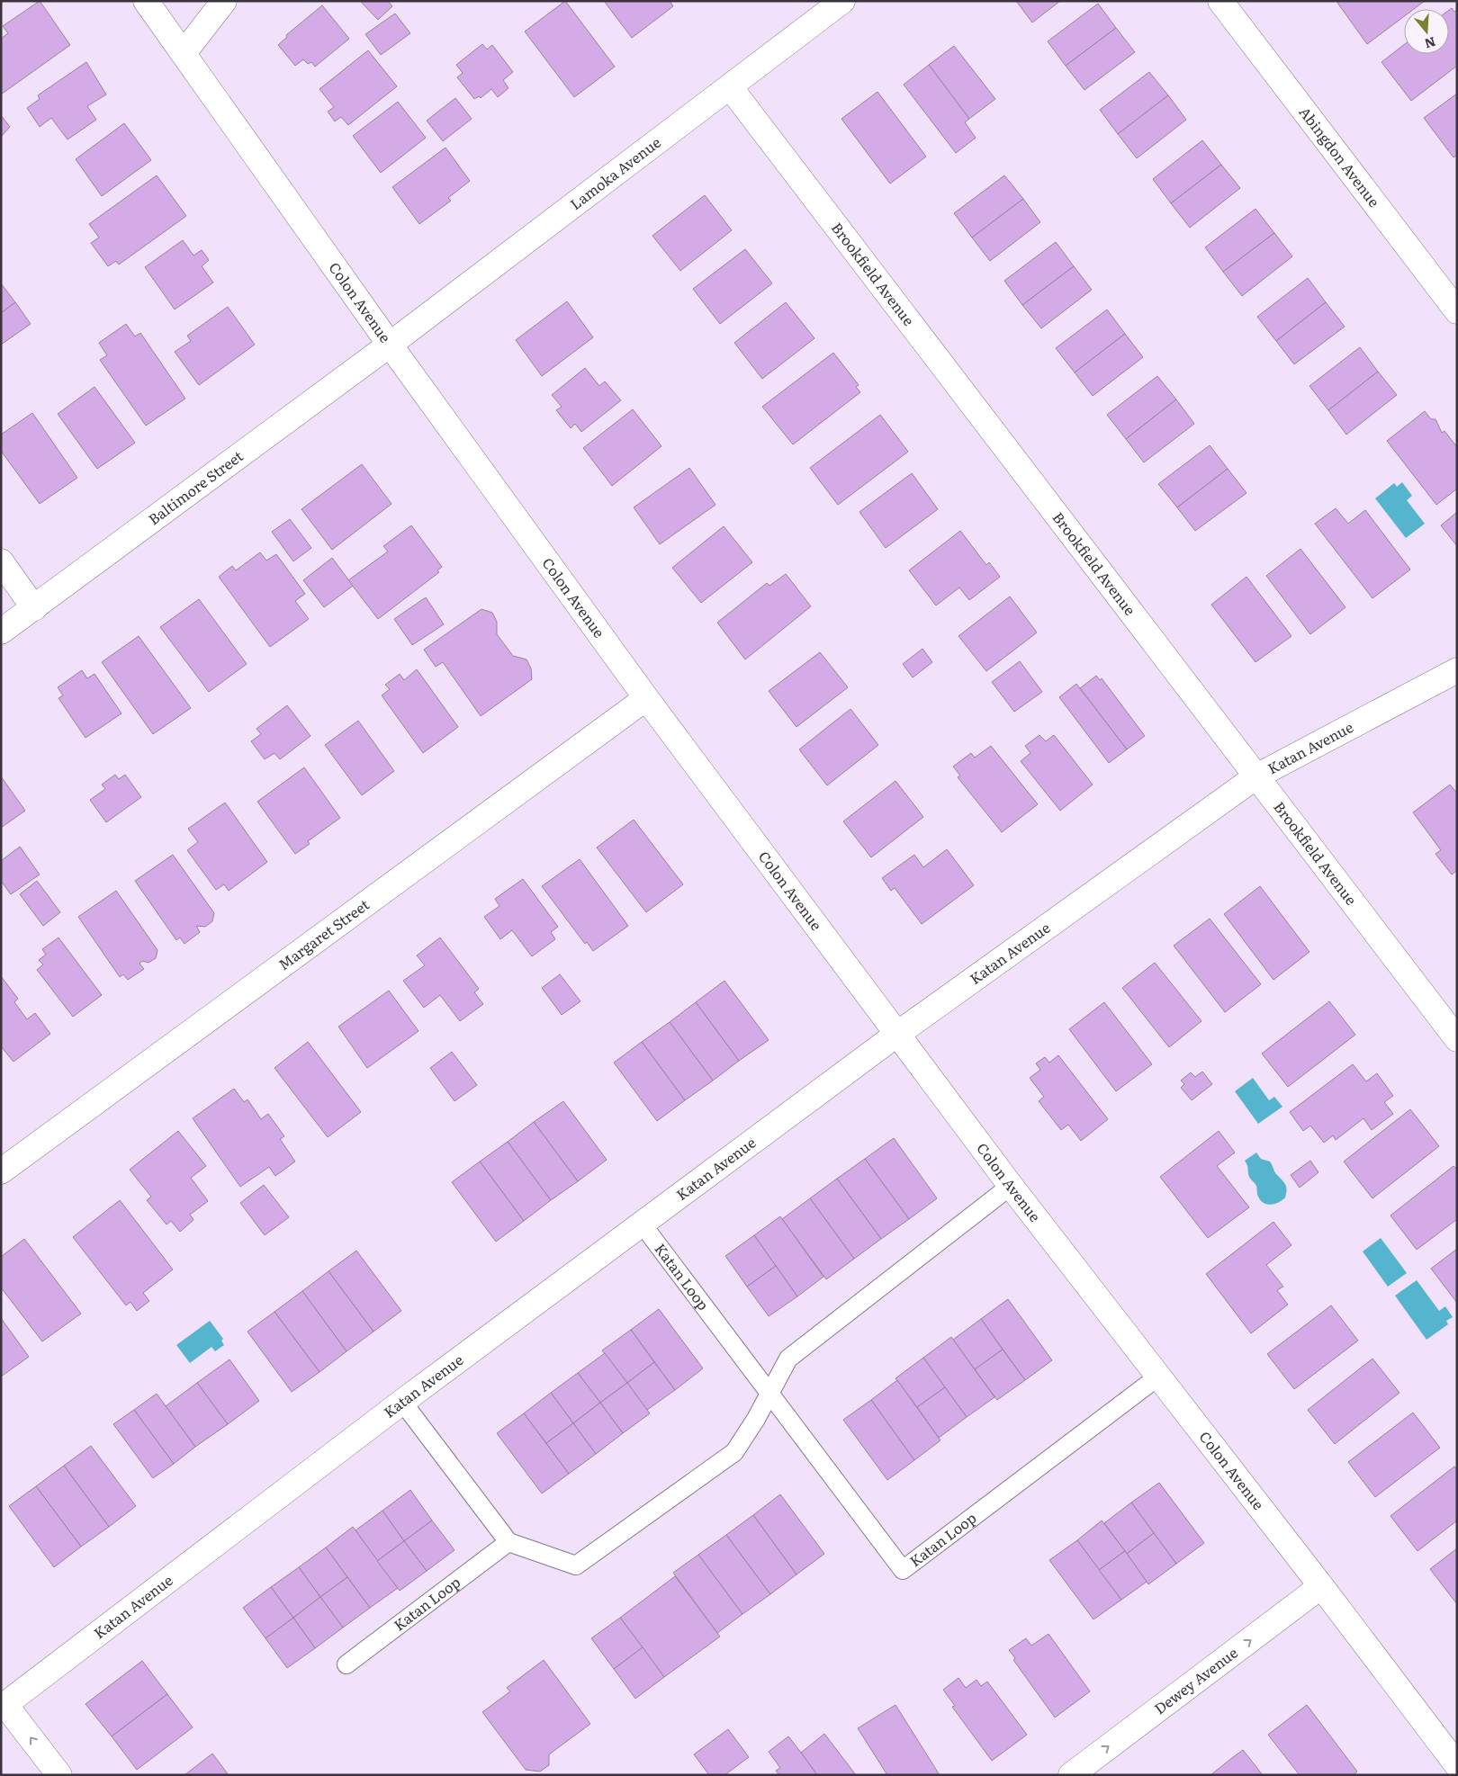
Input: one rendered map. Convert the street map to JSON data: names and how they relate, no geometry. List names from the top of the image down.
{
  "streets": {
    "street": [
      "Abingdon Avenue",
      "Lamoka Avenue",
      "Brookfield Avenue",
      "Colon Avenue",
      "Baltimore Street",
      "Katan Avenue",
      "Margaret Street",
      "Dewey Avenue"
    ],
    "lane": ["Katan Loop"]
  },
  "crossings": [
    ["Lamoka Avenue", "Brookfield Avenue"],
    ["Lamoka Avenue", "Colon Avenue"],
    ["Lamoka Avenue", "Baltimore Street"],
    ["Brookfield Avenue", "Katan Avenue"],
    ["Colon Avenue", "Baltimore Street"],
    ["Colon Avenue", "Katan Avenue"],
    ["Colon Avenue", "Margaret Street"],
    ["Colon Avenue", "Katan Loop"],
    ["Colon Avenue", "Dewey Avenue"],
    ["Katan Avenue", "Katan Loop"]
  ],
  "one_way": ["Dewey Avenue"],
  "north": "bottom"
}
